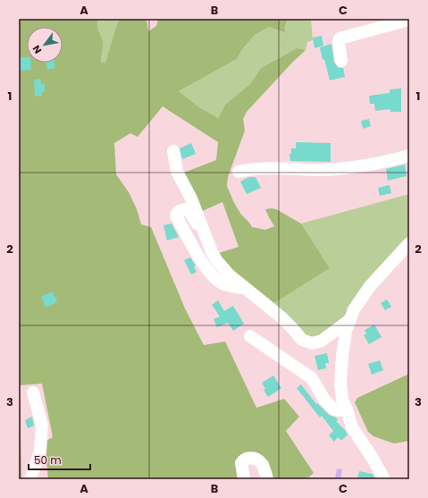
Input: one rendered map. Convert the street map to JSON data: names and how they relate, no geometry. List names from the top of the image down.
{
  "scale_bar": "50 m",
  "north": "bottom left",
  "grid": {
    "columns": ["A", "B", "C"],
    "rows": ["1", "2", "3"]
  }
}
